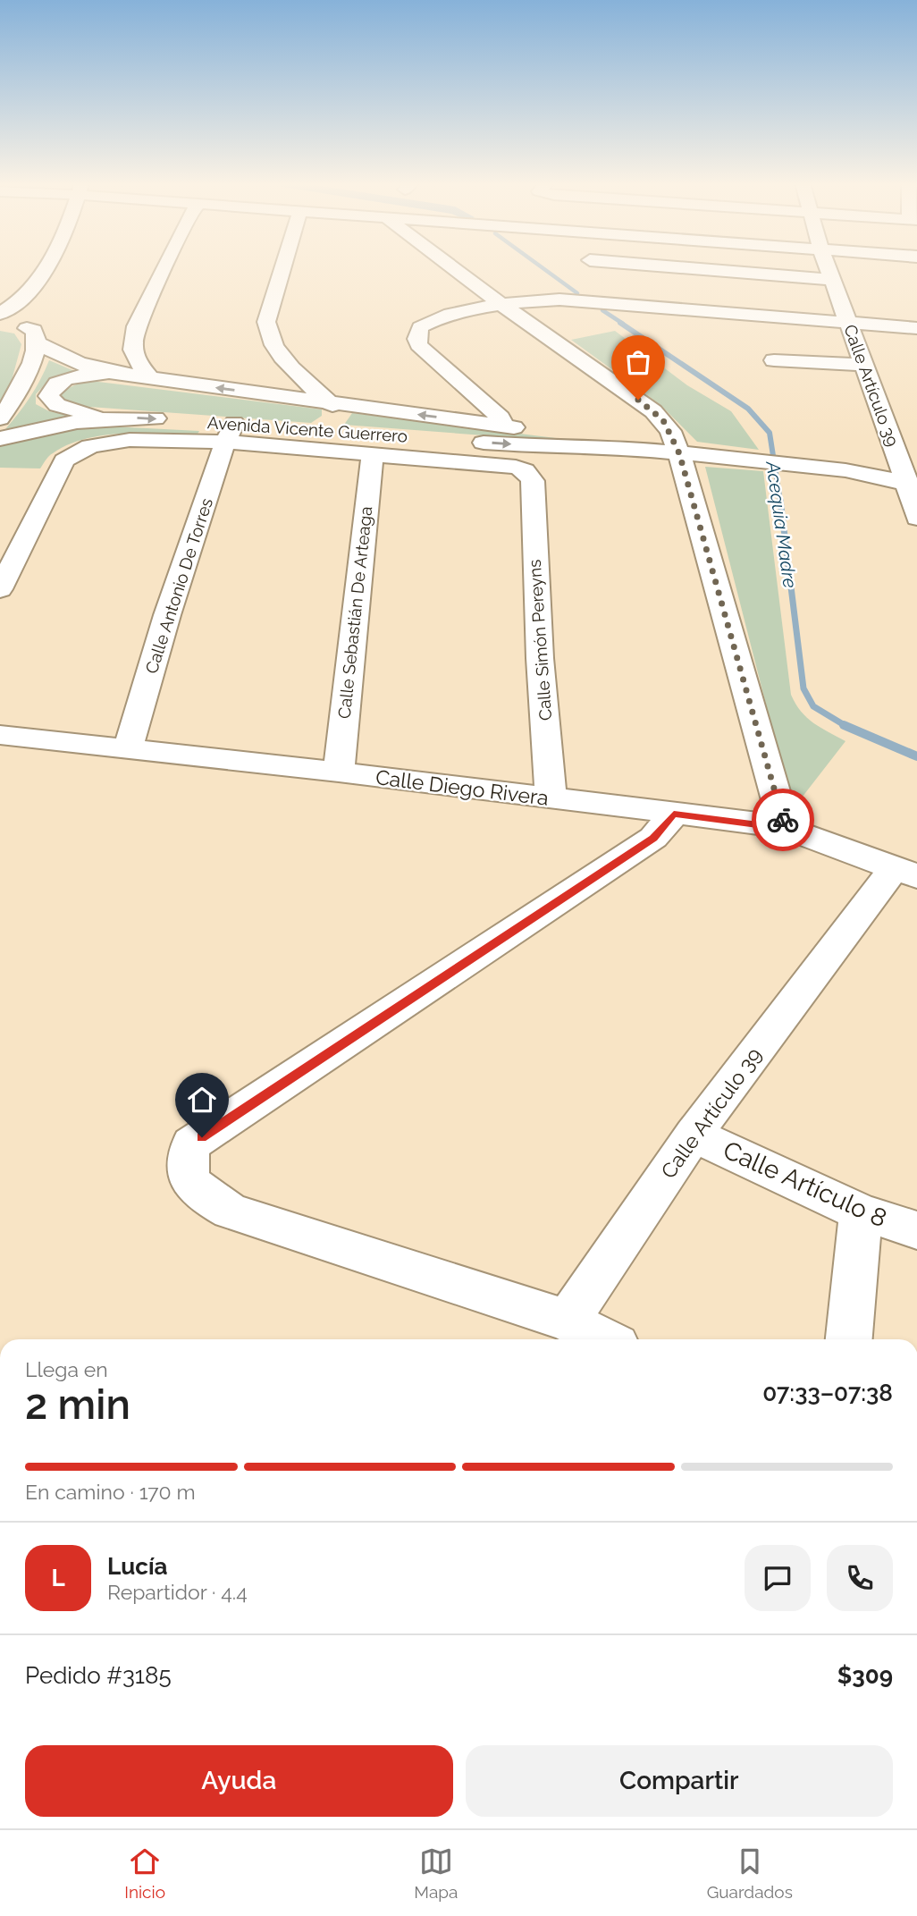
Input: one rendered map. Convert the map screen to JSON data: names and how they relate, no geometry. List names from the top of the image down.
{
  "streets": {
    "street": [
      "Calle Artículo 39",
      "Avenida Vicente Guerrero",
      "Calle Antonio De Torres",
      "Calle Sebastián De Arteaga",
      "Calle Simón Pereyns",
      "Calle Diego Rivera",
      "Calle Artículo 8"
    ]
  },
  "crossings": [
    ["Calle Artículo 39", "Avenida Vicente Guerrero"],
    ["Calle Artículo 39", "Calle Diego Rivera"],
    ["Calle Artículo 39", "Calle Artículo 8"],
    ["Avenida Vicente Guerrero", "Calle Antonio De Torres"],
    ["Calle Antonio De Torres", "Calle Diego Rivera"],
    ["Calle Sebastián De Arteaga", "Calle Simón Pereyns"],
    ["Calle Sebastián De Arteaga", "Calle Diego Rivera"],
    ["Calle Simón Pereyns", "Calle Diego Rivera"]
  ],
  "water": ["Acequia Madre"],
  "page": {
    "heading": ["2 min", "Llega en", "07:33–07:38"],
    "panel": [
      "Lucía",
      "Repartidor · 4.4",
      "Pedido #3185",
      "$309"
    ],
    "bar": "En camino · 170 m",
    "round": "L",
    "buttons": ["Ayuda", "Compartir"],
    "tabs": ["Inicio", "Mapa", "Guardados"]
  }
}
